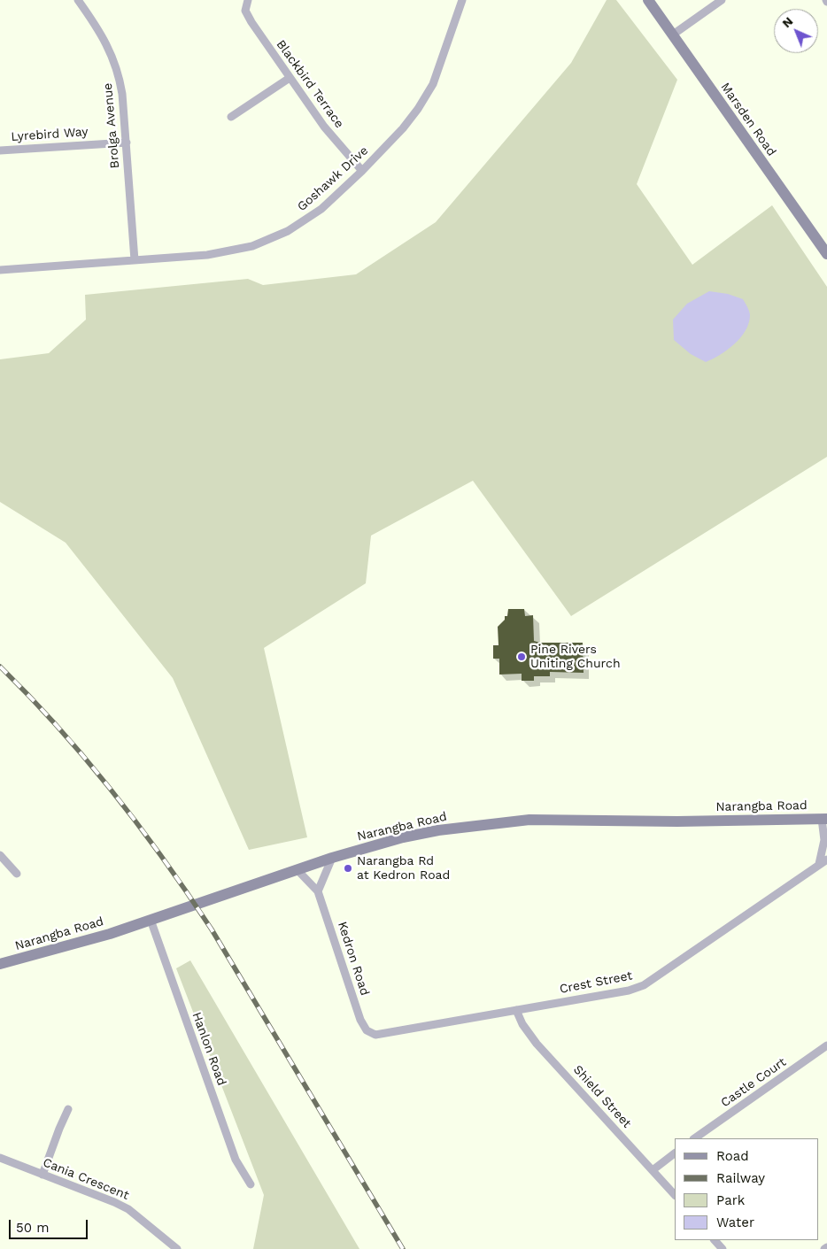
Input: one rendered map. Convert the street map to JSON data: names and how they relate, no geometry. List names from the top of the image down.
{
  "streets": {
    "main road": ["Marsden Road", "Narangba Road"],
    "street": [
      "Blackbird Terrace",
      "Brolga Avenue",
      "Lyrebird Way",
      "Goshawk Drive",
      "Kedron Road",
      "Crest Street",
      "Hanlon Road",
      "Castle Court",
      "Shield Street",
      "Cania Crescent"
    ]
  },
  "crossings": [
    ["Blackbird Terrace", "Goshawk Drive"],
    ["Brolga Avenue", "Lyrebird Way"],
    ["Brolga Avenue", "Goshawk Drive"],
    ["Narangba Road", "Kedron Road"],
    ["Narangba Road", "Crest Street"],
    ["Narangba Road", "Hanlon Road"],
    ["Kedron Road", "Crest Street"],
    ["Crest Street", "Shield Street"]
  ],
  "places": ["Pine Rivers Uniting Church", "Narangba Rd at Kedron Road"],
  "legend": [
    "Road",
    "Railway",
    "Park",
    "Water"
  ],
  "scale_bar": "50 m",
  "north": "top left"
}
